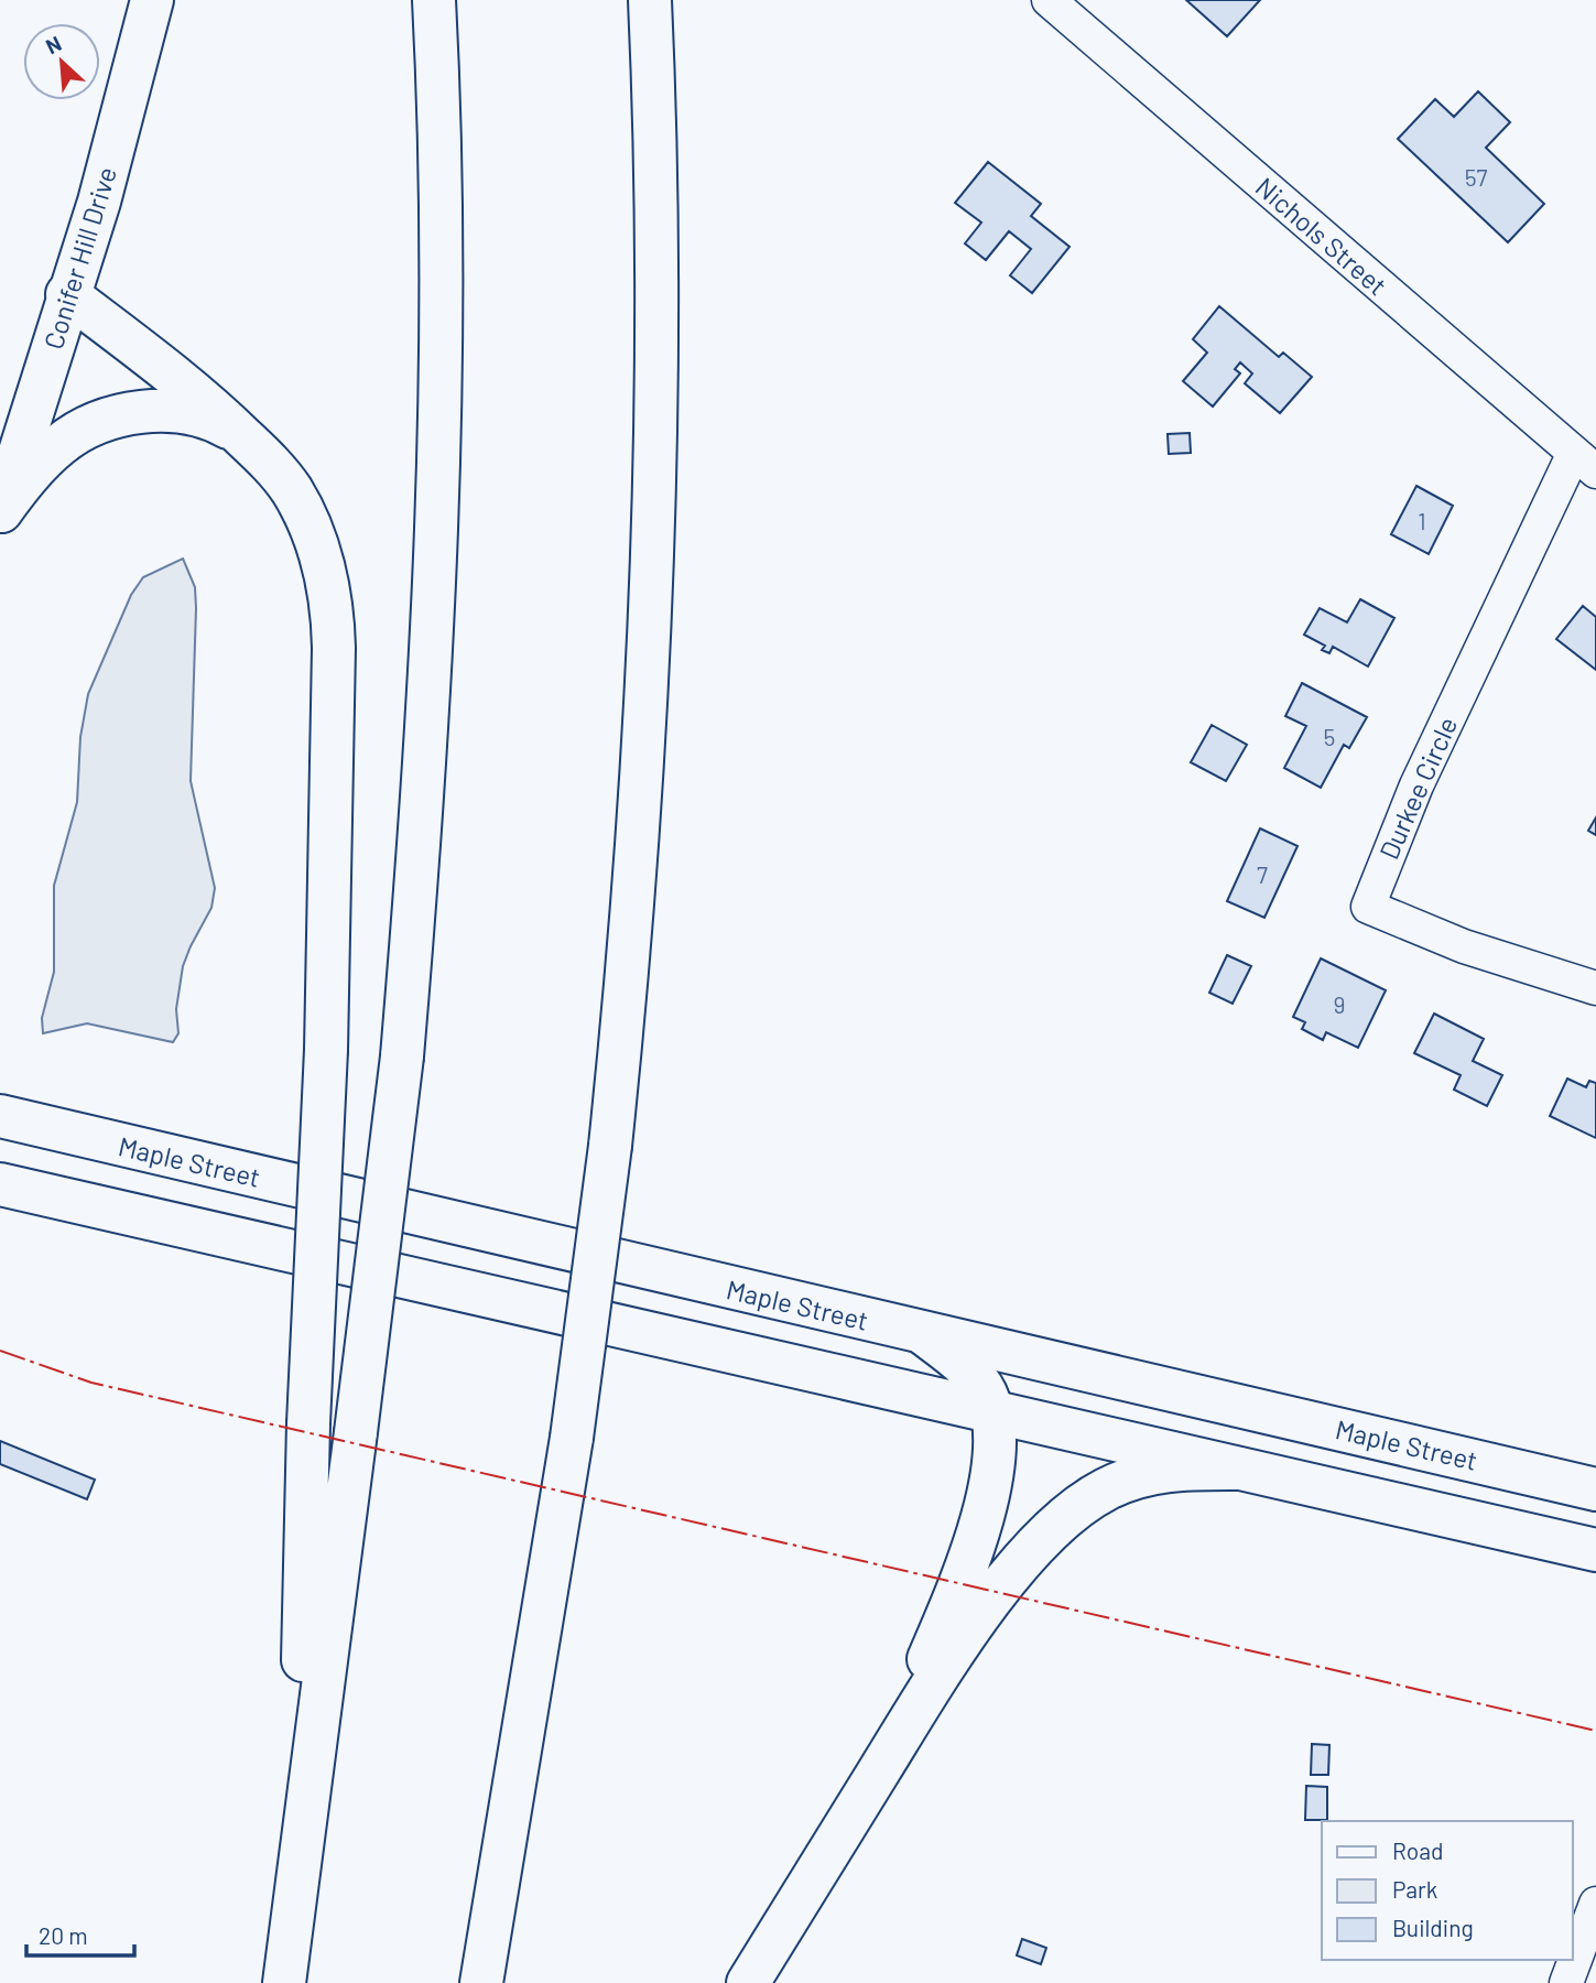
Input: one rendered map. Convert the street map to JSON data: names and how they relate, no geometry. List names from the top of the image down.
{
  "streets": {
    "main road": ["Conifer Hill Drive", "Maple Street"],
    "street": ["Nichols Street", "Durkee Circle"]
  },
  "crossings": [
    ["Nichols Street", "Durkee Circle"]
  ],
  "house_numbers": [
    "57",
    "1",
    "5",
    "7",
    "9"
  ],
  "legend": ["Road", "Park", "Building"],
  "scale_bar": "20 m",
  "north": "top left"
}
